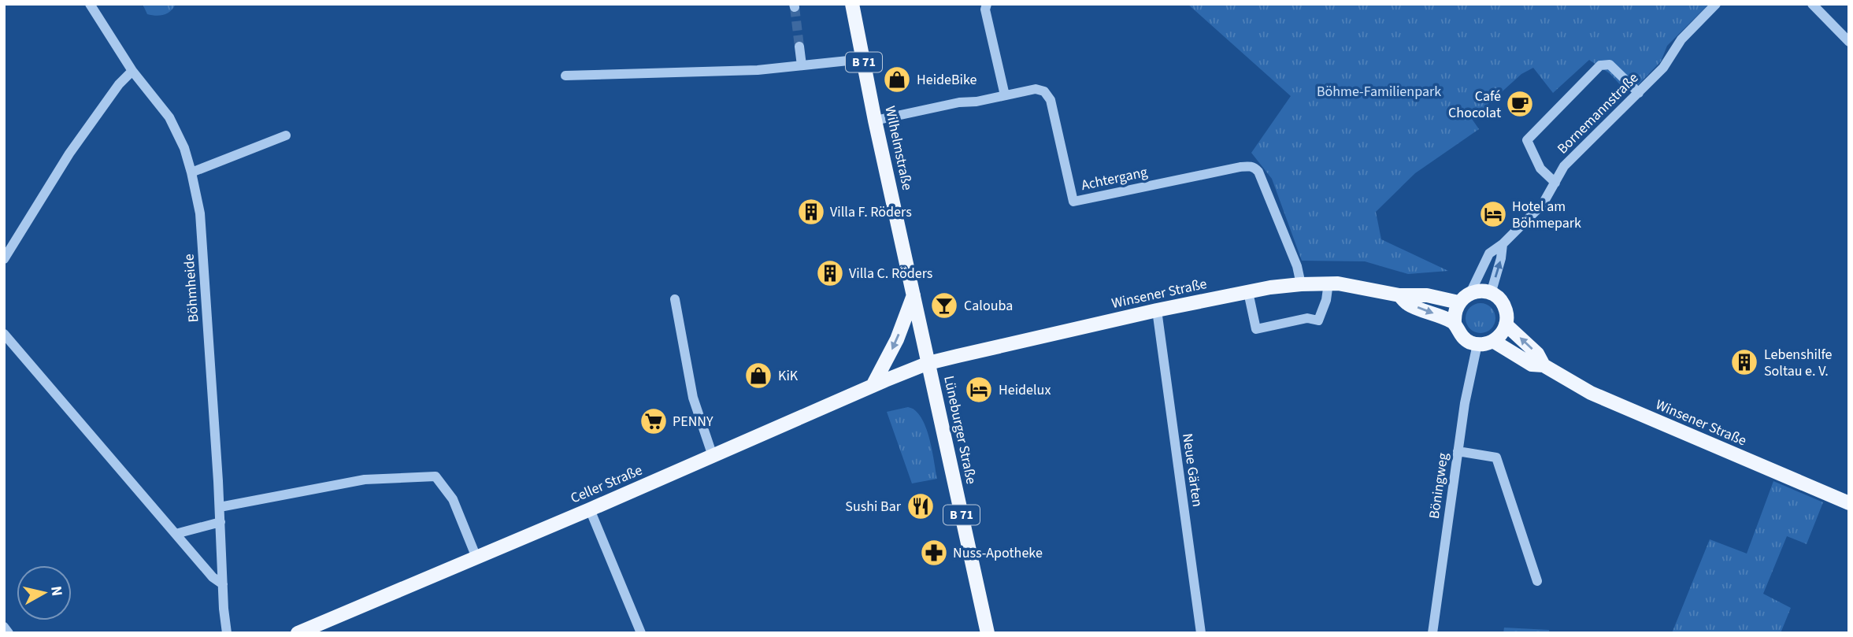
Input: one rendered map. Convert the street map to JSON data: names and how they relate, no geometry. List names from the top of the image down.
{
  "streets": {
    "main road": [
      "B 71",
      "Wilhelmstraße",
      "Winsener Straße",
      "Lüneburger Straße",
      "Celler Straße"
    ],
    "street": [
      "Bornemannstraße",
      "Achtergang",
      "Böhmheide",
      "Neue Gärten",
      "Böningweg"
    ]
  },
  "crossings": [
    ["Bornemannstraße", "Winsener Straße"],
    ["Bornemannstraße", "Böningweg"],
    ["Wilhelmstraße", "Achtergang"],
    ["Wilhelmstraße", "Winsener Straße"],
    ["Wilhelmstraße", "Lüneburger Straße"],
    ["Wilhelmstraße", "Celler Straße"],
    ["Achtergang", "Winsener Straße"],
    ["Winsener Straße", "Lüneburger Straße"],
    ["Winsener Straße", "Neue Gärten"],
    ["Winsener Straße", "Celler Straße"],
    ["Winsener Straße", "Böningweg"],
    ["Lüneburger Straße", "Celler Straße"]
  ],
  "parks": ["Böhme-Familienpark"],
  "places": {
    "shop": ["HeideBike", "KiK"],
    "cafe": ["Café Chocolat"],
    "building": ["Villa F. Röders", "Villa C. Röders", "Lebenshilfe Soltau e. V."],
    "hotel": ["Hotel am Böhmepark", "Heidelux"],
    "bar": ["Calouba"],
    "supermarket": ["PENNY"],
    "restaurant": ["Sushi Bar"],
    "pharmacy": ["Nuss-Apotheke"]
  },
  "north": "right"
}
